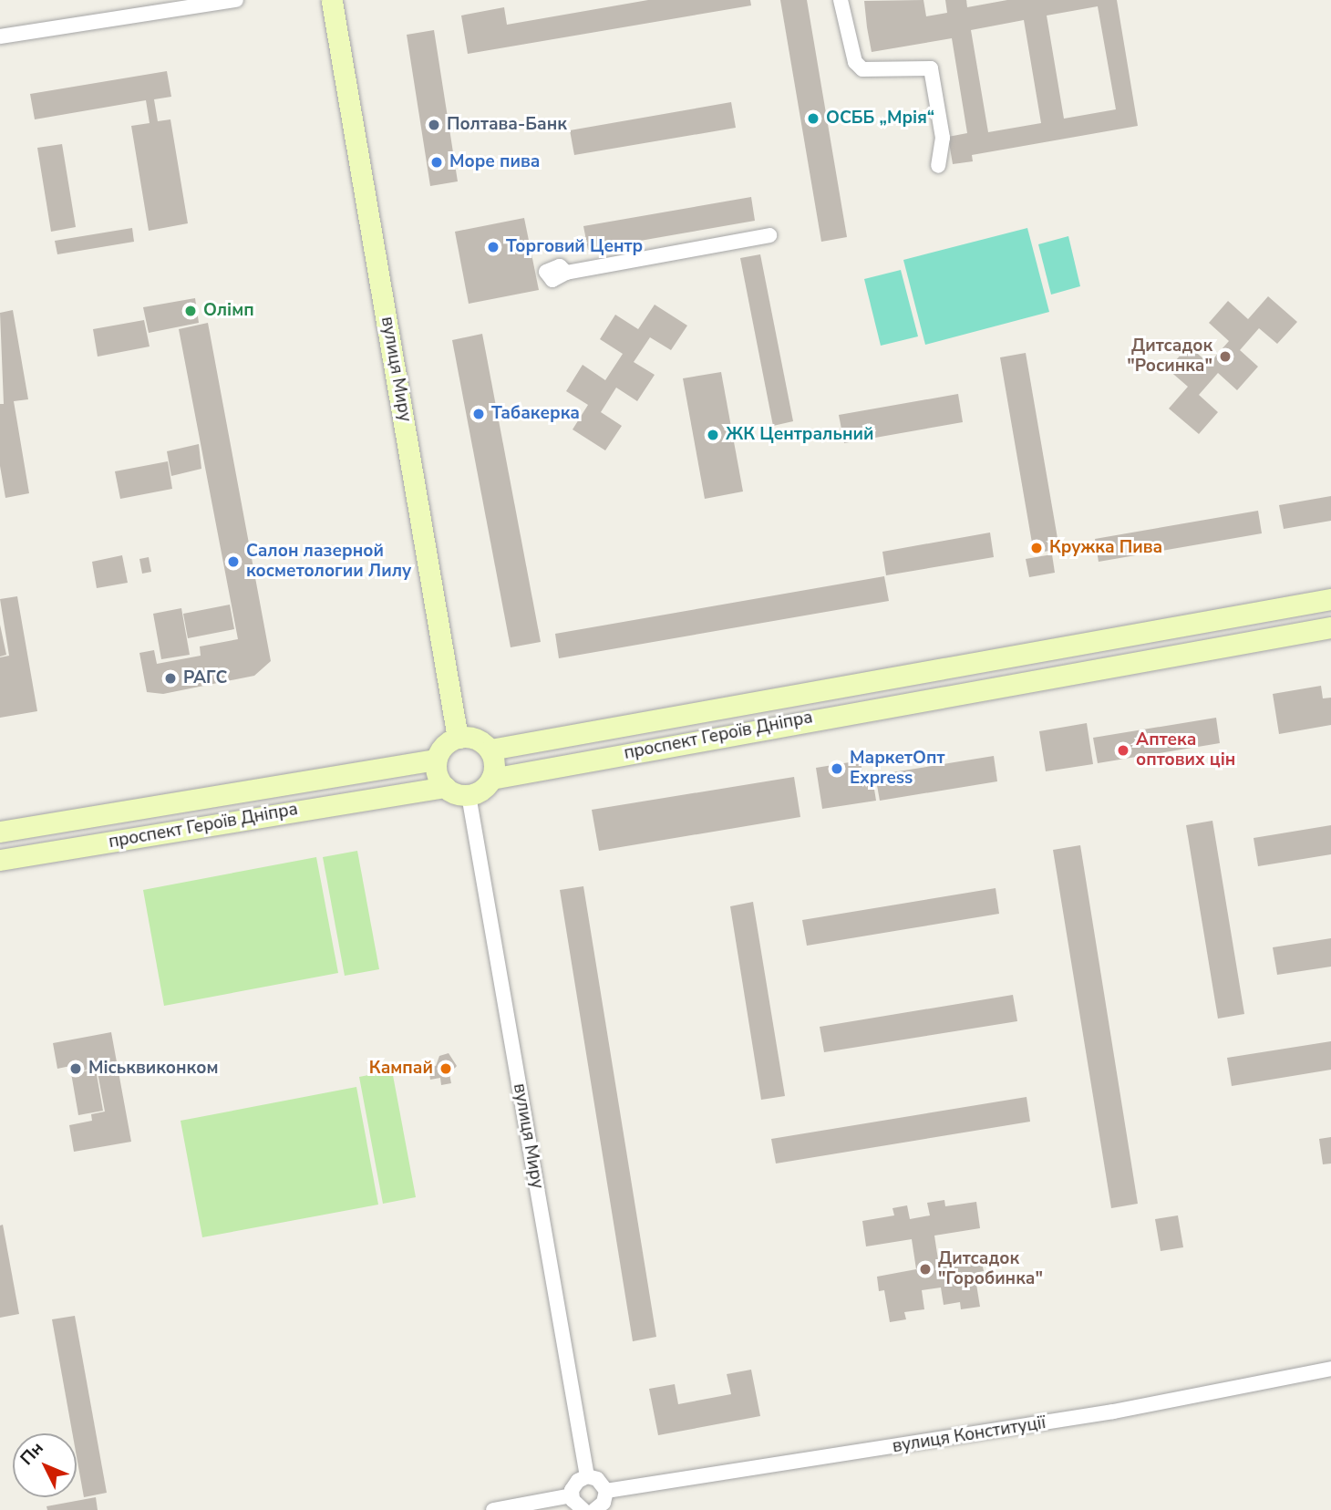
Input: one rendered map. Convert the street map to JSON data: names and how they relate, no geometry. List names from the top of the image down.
{
  "streets": {
    "street": ["вулиця Миру", "проспект Героїв Дніпра", "вулиця Конституції"]
  },
  "crossings": [
    ["вулиця Миру", "проспект Героїв Дніпра"]
  ],
  "places": [
    "ОСББ „Мрія“",
    "Полтава-Банк",
    "Море пива",
    "Торговий Центр",
    "Олімп",
    "Дитсадок \"Росинка\"",
    "Табакерка",
    "ЖК Центральний",
    "Кружка Пива",
    "Салон лазерной косметологии Лилу",
    "РАГС",
    "Аптека оптових цін",
    "МаркетОпт Express",
    "Міськвиконком",
    "Кампай",
    "Дитсадок \"Горобинка\""
  ],
  "north": "top left"
}
